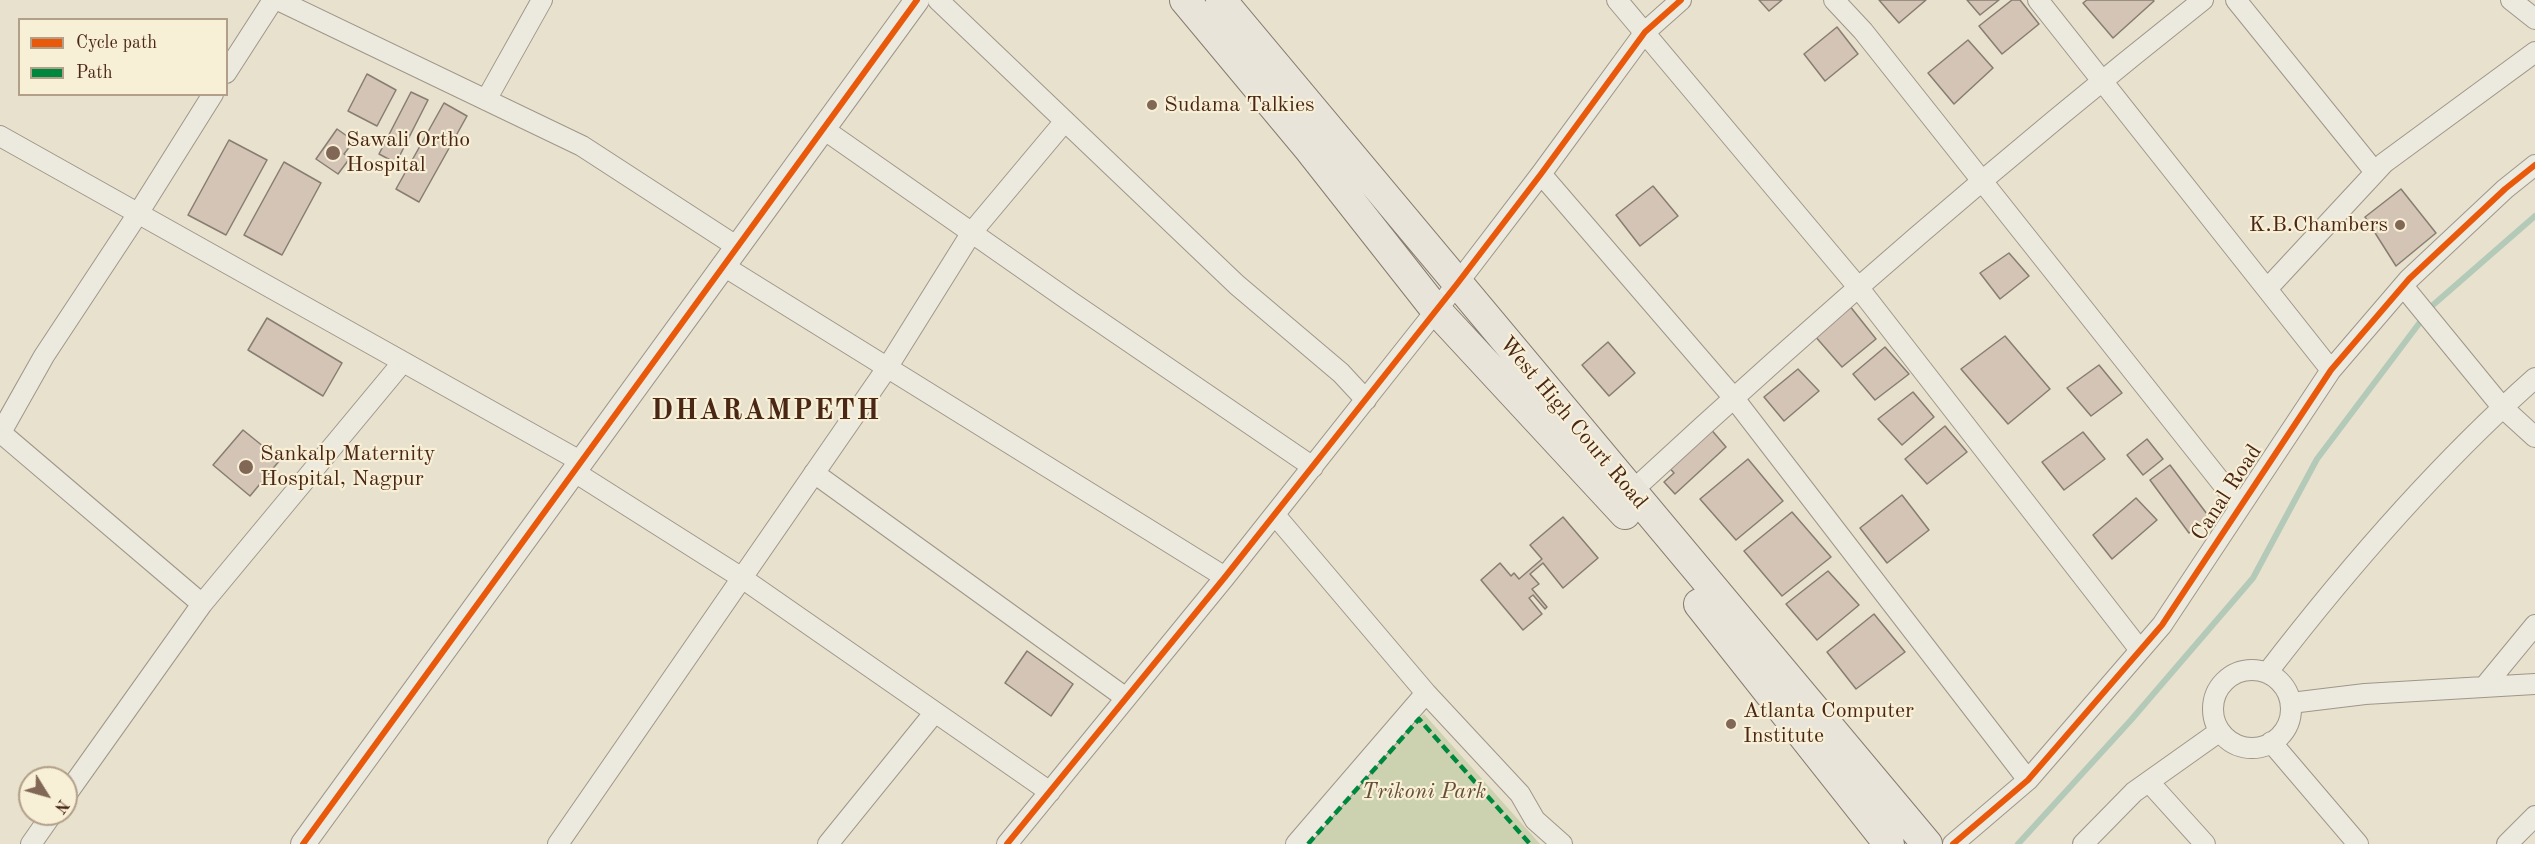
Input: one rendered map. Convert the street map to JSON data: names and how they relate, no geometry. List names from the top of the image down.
{
  "streets": {
    "main road": ["West High Court Road"],
    "street": ["Canal Road"]
  },
  "districts": ["DHARAMPETH"],
  "parks": ["Trikoni Park"],
  "places": [
    "Sudama Talkies",
    "Sawali Ortho Hospital",
    "K.B.Chambers",
    "Sankalp Maternity Hospital, Nagpur",
    "Atlanta Computer Institute"
  ],
  "legend": ["Cycle path", "Path"],
  "north": "bottom right"
}
